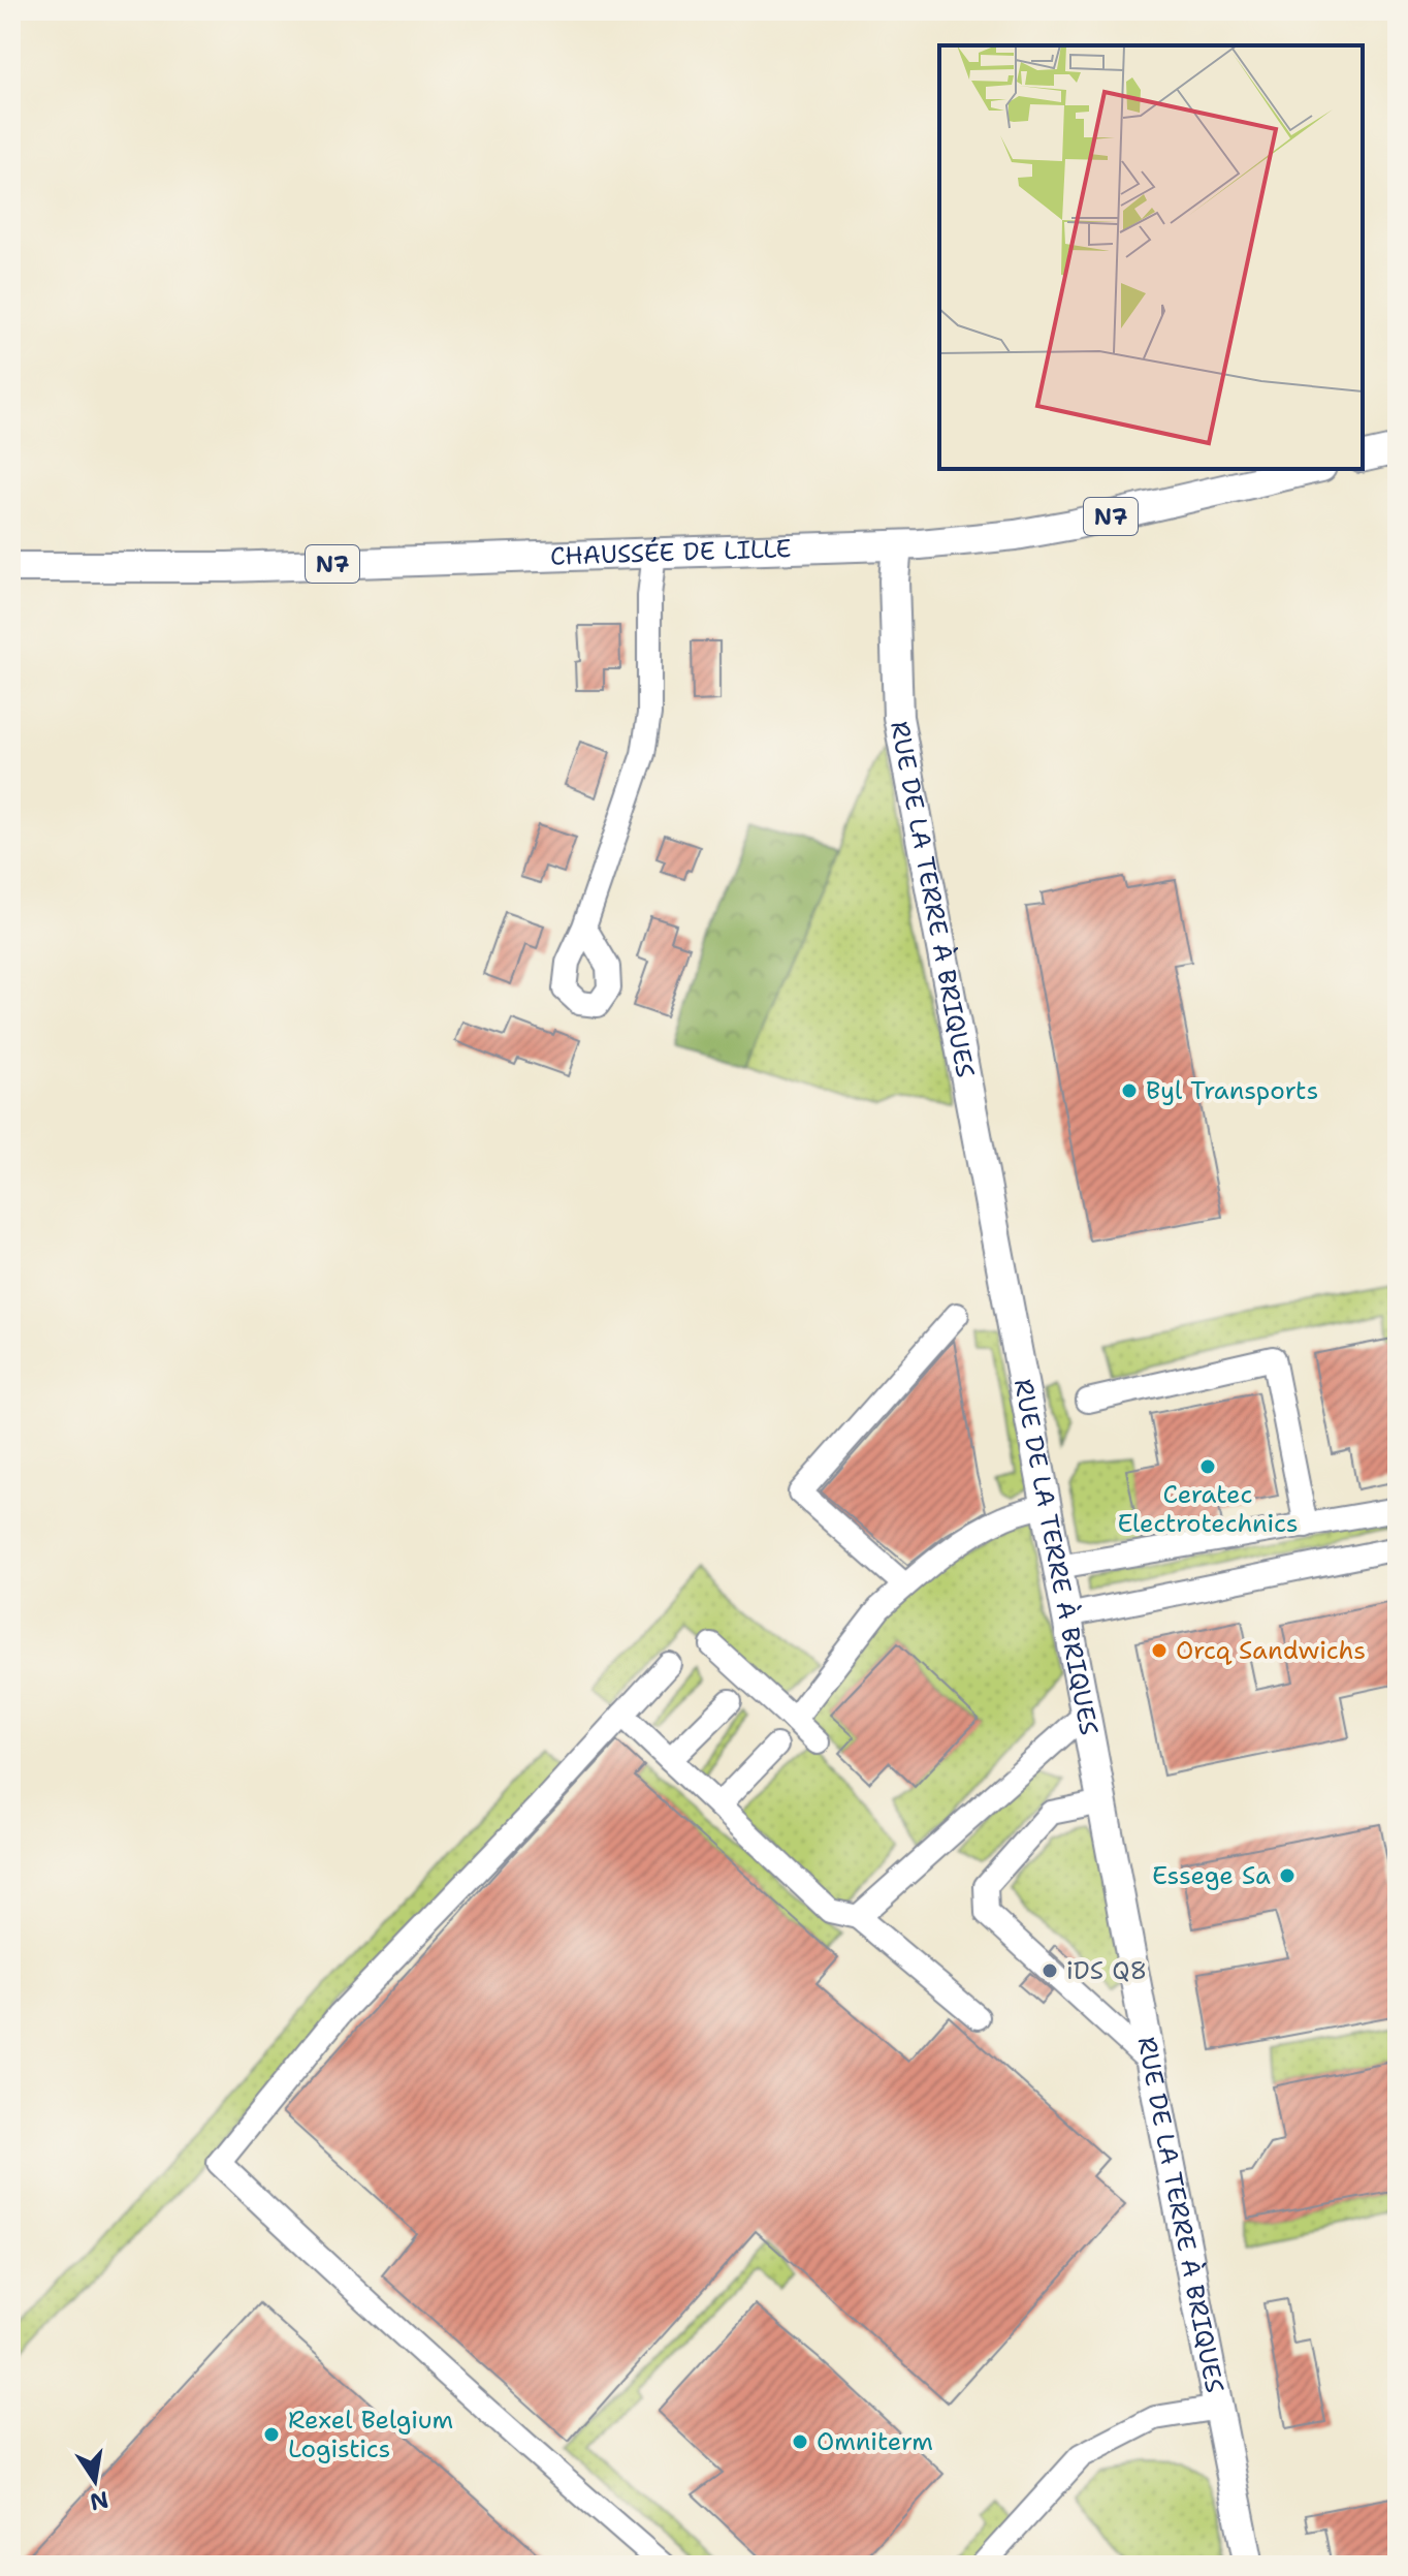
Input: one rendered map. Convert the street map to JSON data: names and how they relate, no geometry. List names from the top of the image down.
{
  "streets": {
    "main road": ["N7", "CHAUSSÉE DE LILLE", "RUE DE LA TERRE À BRIQUES"]
  },
  "crossings": [
    ["CHAUSSÉE DE LILLE", "RUE DE LA TERRE À BRIQUES"]
  ],
  "places": [
    "Byl Transports",
    "Ceratec Electrotechnics",
    "Orcq Sandwichs",
    "Essege Sa",
    "iDS Q8",
    "Rexel Belgium Logistics",
    "Omniterm"
  ],
  "north": "bottom"
}
